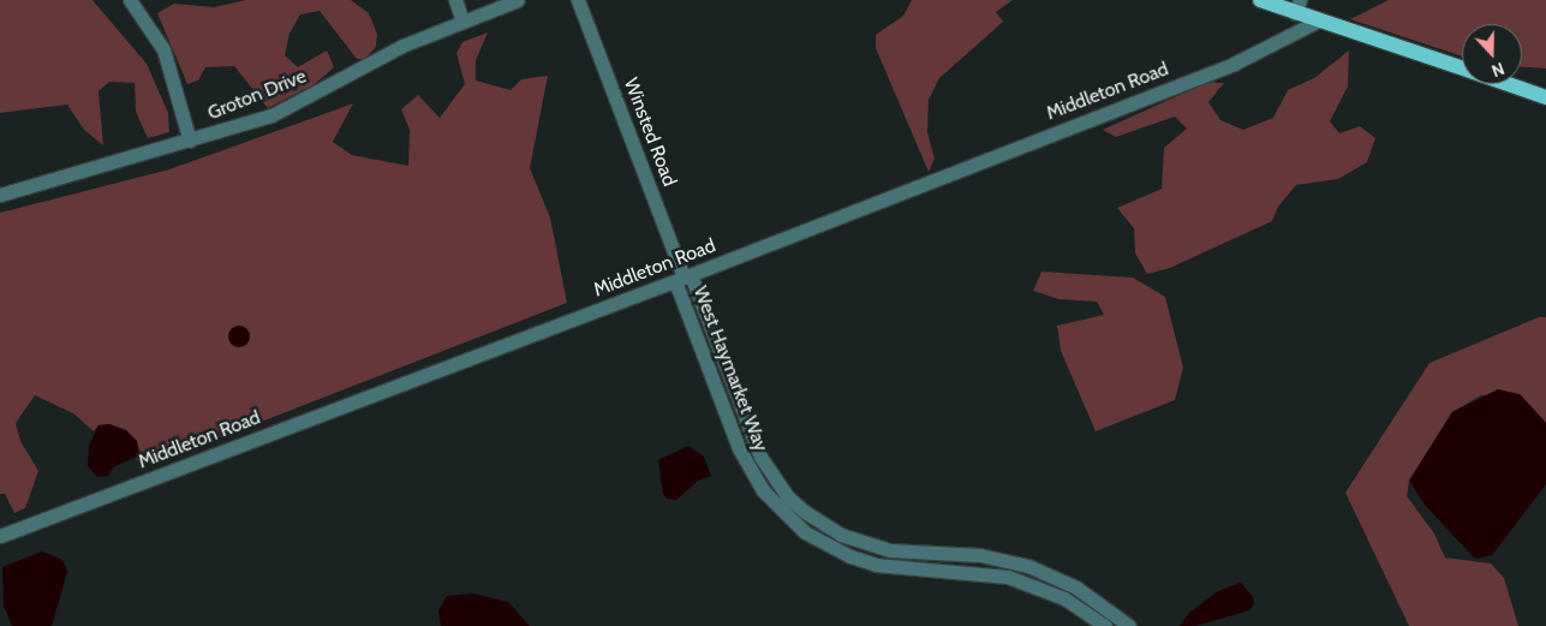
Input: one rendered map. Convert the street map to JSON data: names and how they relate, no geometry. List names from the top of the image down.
{
  "streets": {
    "street": [
      "Middleton Road",
      "Groton Drive",
      "Winsted Road",
      "West Haymarket Way"
    ]
  },
  "crossings": [
    ["Middleton Road", "Winsted Road"],
    ["Middleton Road", "West Haymarket Way"],
    ["Winsted Road", "West Haymarket Way"]
  ],
  "north": "bottom"
}
